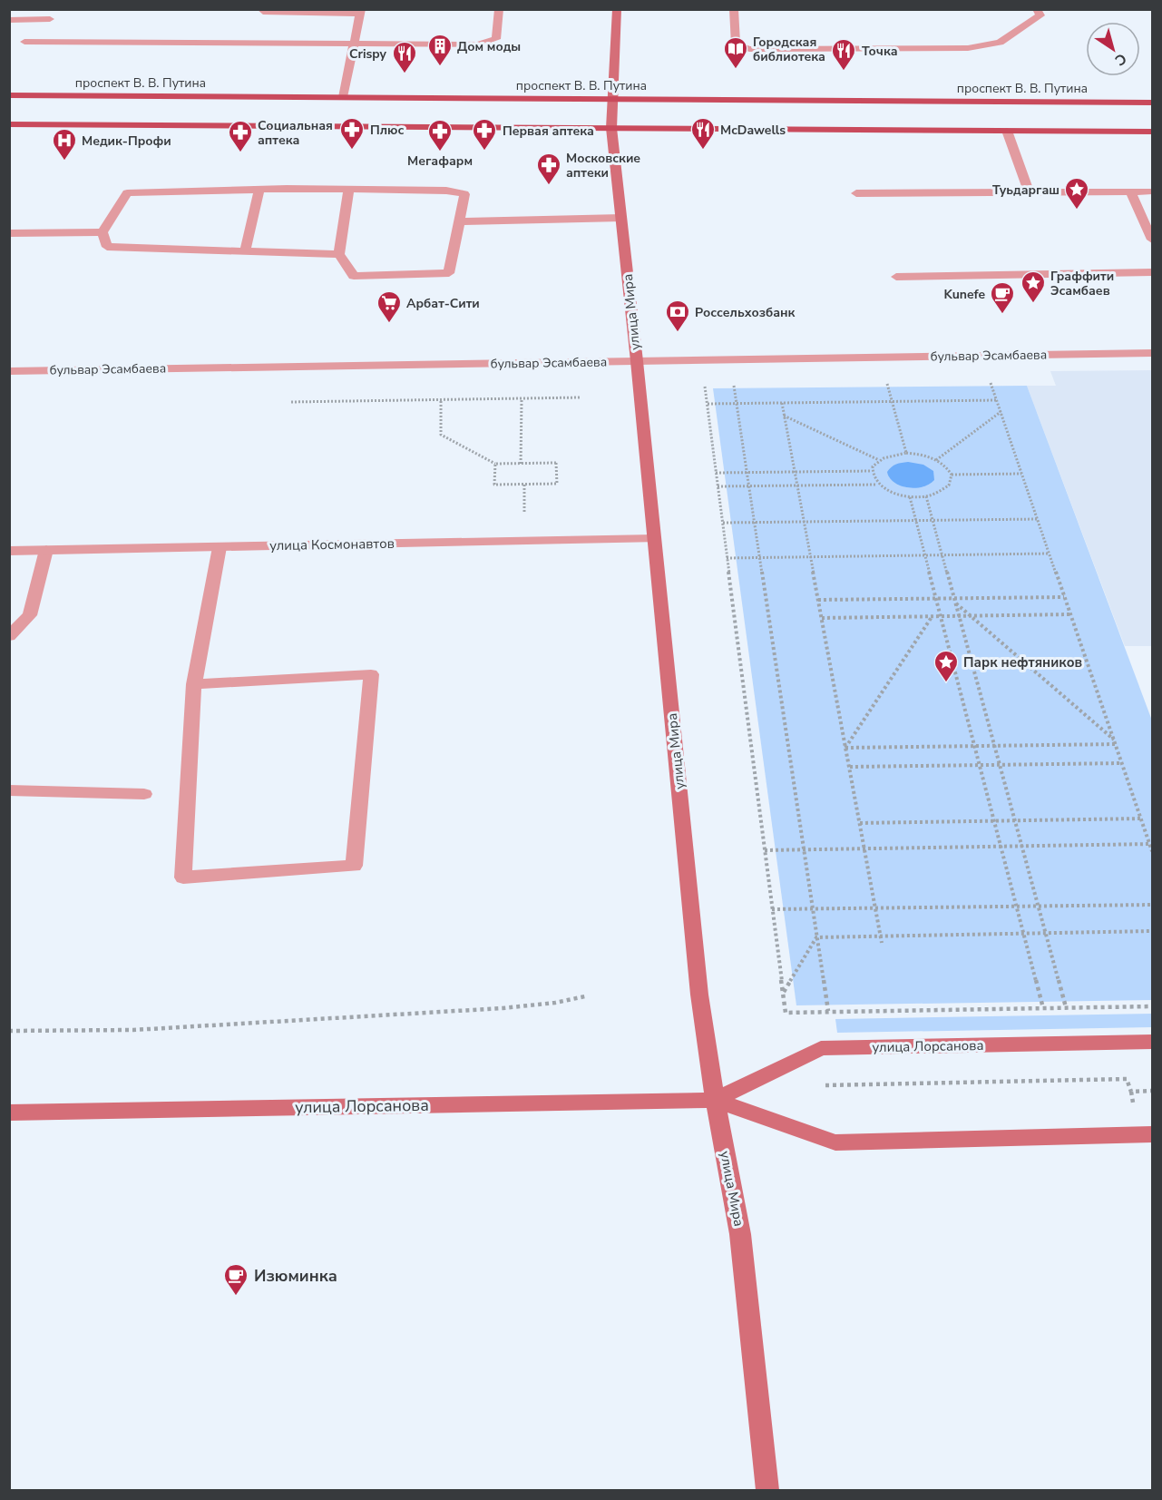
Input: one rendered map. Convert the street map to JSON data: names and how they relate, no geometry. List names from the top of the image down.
{
  "streets": {
    "main road": ["проспект В. В. Путина", "улица Мира", "улица Лорсанова"],
    "street": ["бульвар Эсамбаева", "улица Космонавтов"]
  },
  "crossings": [
    ["проспект В. В. Путина", "улица Мира"],
    ["улица Мира", "бульвар Эсамбаева"],
    ["улица Мира", "улица Космонавтов"],
    ["улица Мира", "улица Лорсанова"]
  ],
  "places": {
    "building": ["Дом моды"],
    "library": ["Городская библиотека"],
    "restaurant": ["Точка", "Crispy", "McDawells"],
    "pharmacy": [
      "Плюс",
      "Первая аптека",
      "Мегафарм",
      "Социальная аптека",
      "Московские аптеки"
    ],
    "hospital": ["Медик-Профи"],
    "place": ["Туьдаргаш", "Граффити Эсамбаев", "Парк нефтяников"],
    "cafe": ["Kunefe", "Изюминка"],
    "supermarket": ["Арбат-Сити"],
    "bank": ["Россельхозбанк"]
  },
  "north": "bottom right"
}
